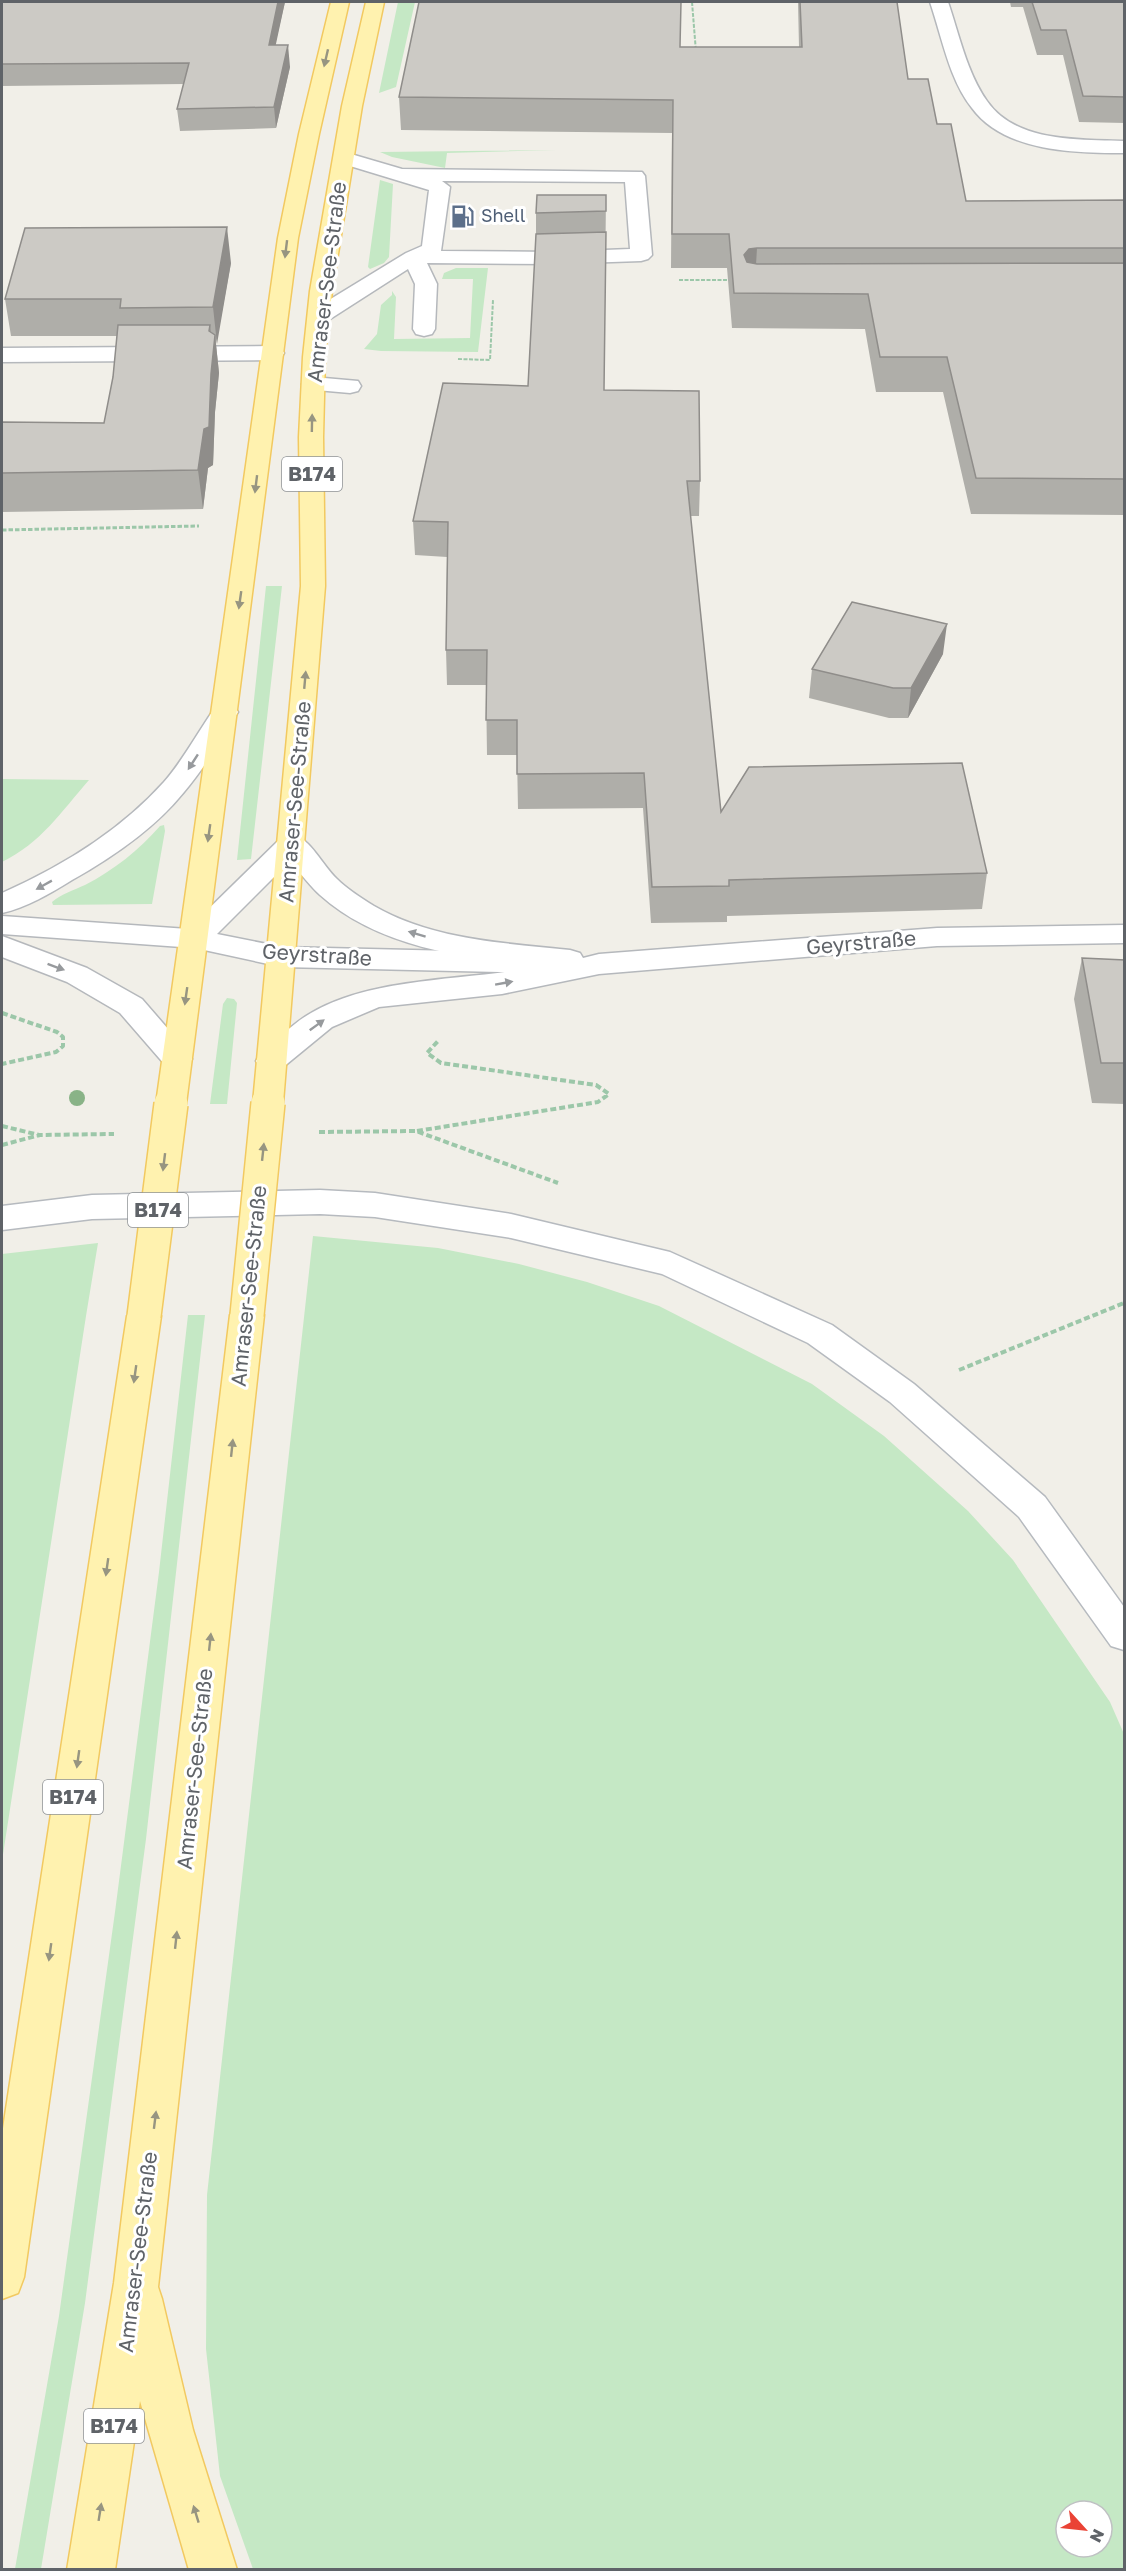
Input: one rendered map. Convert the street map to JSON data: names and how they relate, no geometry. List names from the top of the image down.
{
  "streets": {
    "main road": ["Amraser-See-Straße", "B174"],
    "street": ["Geyrstraße"]
  },
  "crossings": [
    ["Amraser-See-Straße", "Geyrstraße"]
  ],
  "places": {
    "fuel station": ["Shell"]
  },
  "north": "bottom right"
}
